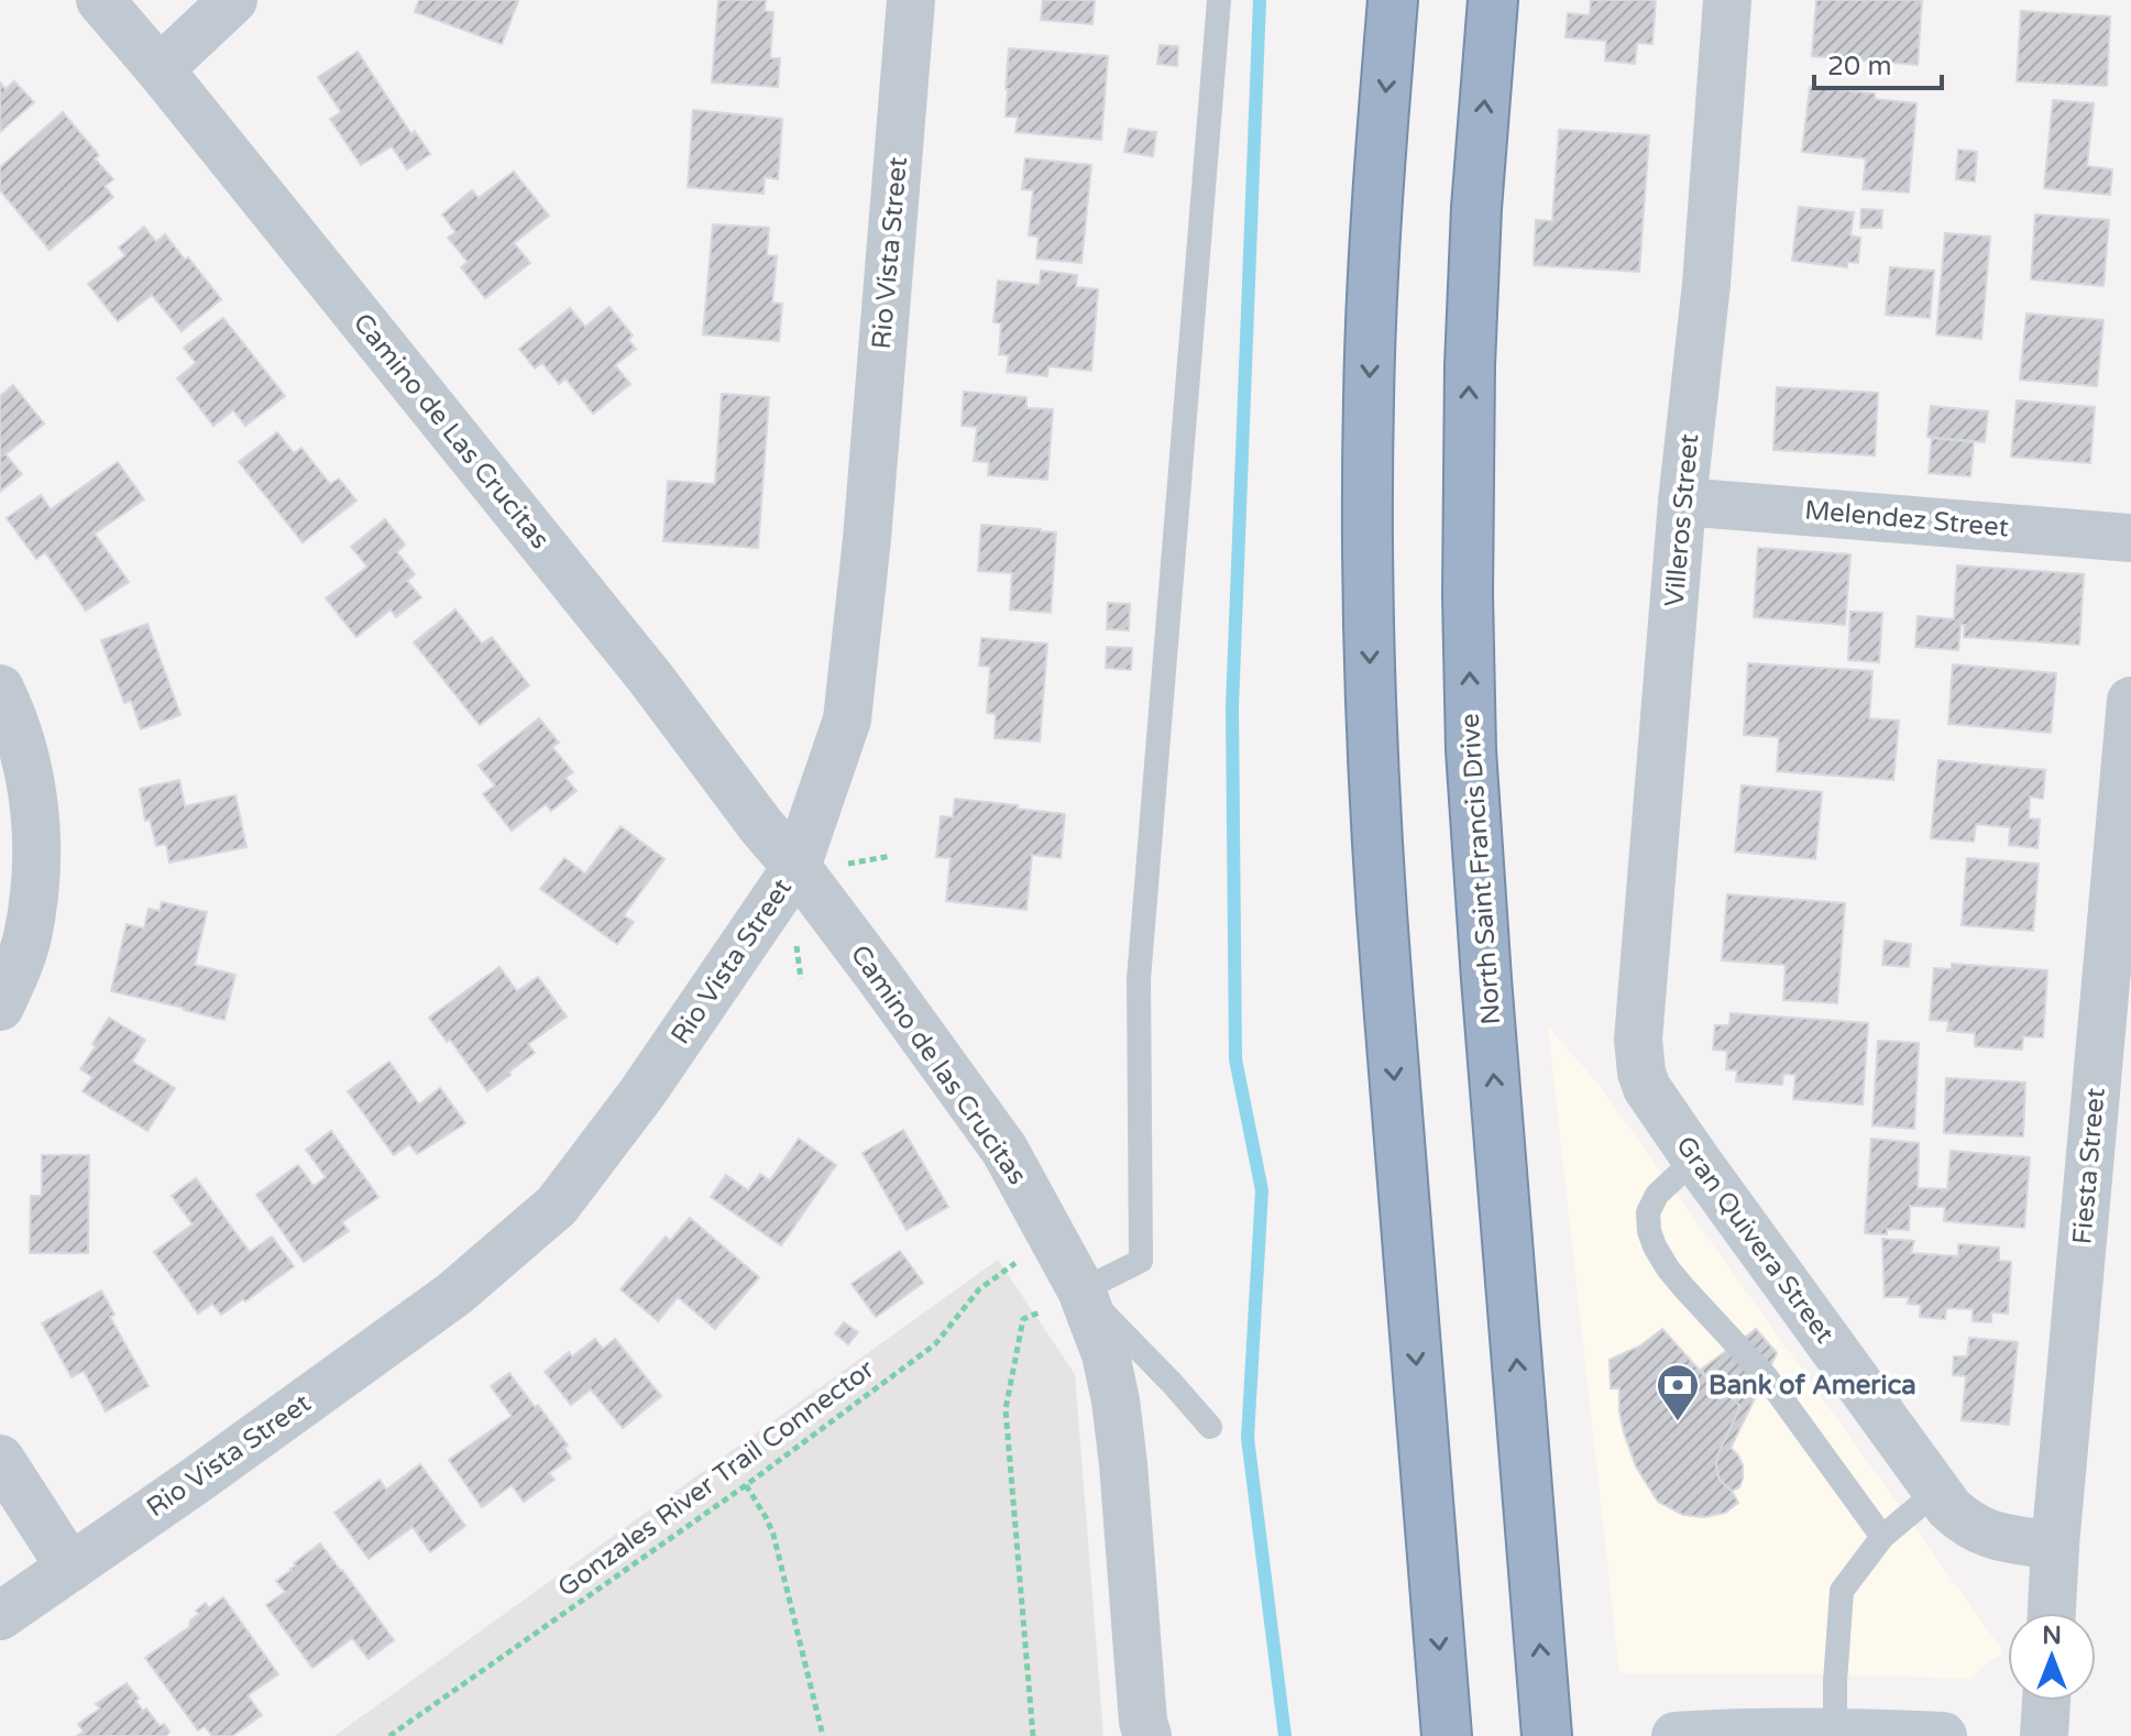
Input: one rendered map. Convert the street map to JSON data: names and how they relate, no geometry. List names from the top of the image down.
{
  "streets": {
    "highway": ["North Saint Francis Drive"],
    "street": [
      "Rio Vista Street",
      "Camino de Las Crucitas",
      "Melendez Street",
      "Villeros Street",
      "Camino de las Crucitas",
      "Fiesta Street",
      "Gran Quivera Street"
    ],
    "path": ["Gonzales River Trail Connector"]
  },
  "crossings": [
    ["Rio Vista Street", "Camino de Las Crucitas"],
    ["Rio Vista Street", "Camino de las Crucitas"],
    ["Camino de Las Crucitas", "Camino de las Crucitas"],
    ["Melendez Street", "Villeros Street"],
    ["Villeros Street", "Gran Quivera Street"],
    ["Camino de las Crucitas", "Gonzales River Trail Connector"],
    ["Fiesta Street", "Gran Quivera Street"]
  ],
  "places": {
    "bank": ["Bank of America"]
  },
  "scale_bar": "20 m",
  "north": "top"
}
